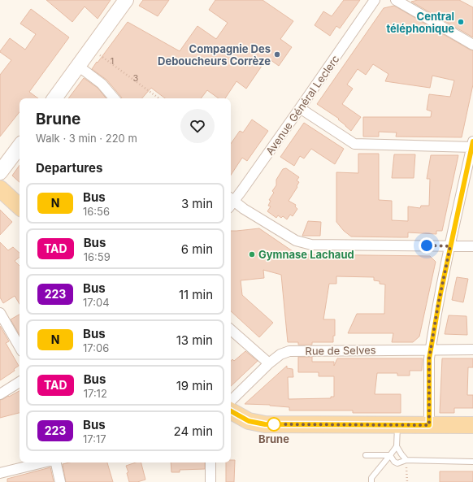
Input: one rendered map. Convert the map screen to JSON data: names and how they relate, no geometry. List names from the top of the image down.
{
  "streets": {
    "street": ["Avenue Général Leclerc", "Rue de Selves"]
  },
  "places": [
    "Central téléphonique",
    "Compagnie Des Deboucheurs Corrèze",
    "Gymnase Lachaud",
    "Brune"
  ],
  "lines": ["bus line N"],
  "house_numbers": ["1", "3"],
  "page": {
    "heading": [
      ["Brune", "Walk · 3 min · 220 m"],
      "Departures"
    ],
    "list": [
      {
        "mark": "N",
        "name": "Bus",
        "note": "16:56",
        "value": "3 min"
      },
      {
        "mark": "TAD",
        "name": "Bus",
        "note": "16:59",
        "value": "6 min"
      },
      {
        "mark": "223",
        "name": "Bus",
        "note": "17:04",
        "value": "11 min"
      },
      {
        "mark": "N",
        "name": "Bus",
        "note": "17:06",
        "value": "13 min"
      },
      {
        "mark": "TAD",
        "name": "Bus",
        "note": "17:12",
        "value": "19 min"
      },
      {
        "mark": "223",
        "name": "Bus",
        "note": "17:17",
        "value": "24 min"
      }
    ]
  }
}
